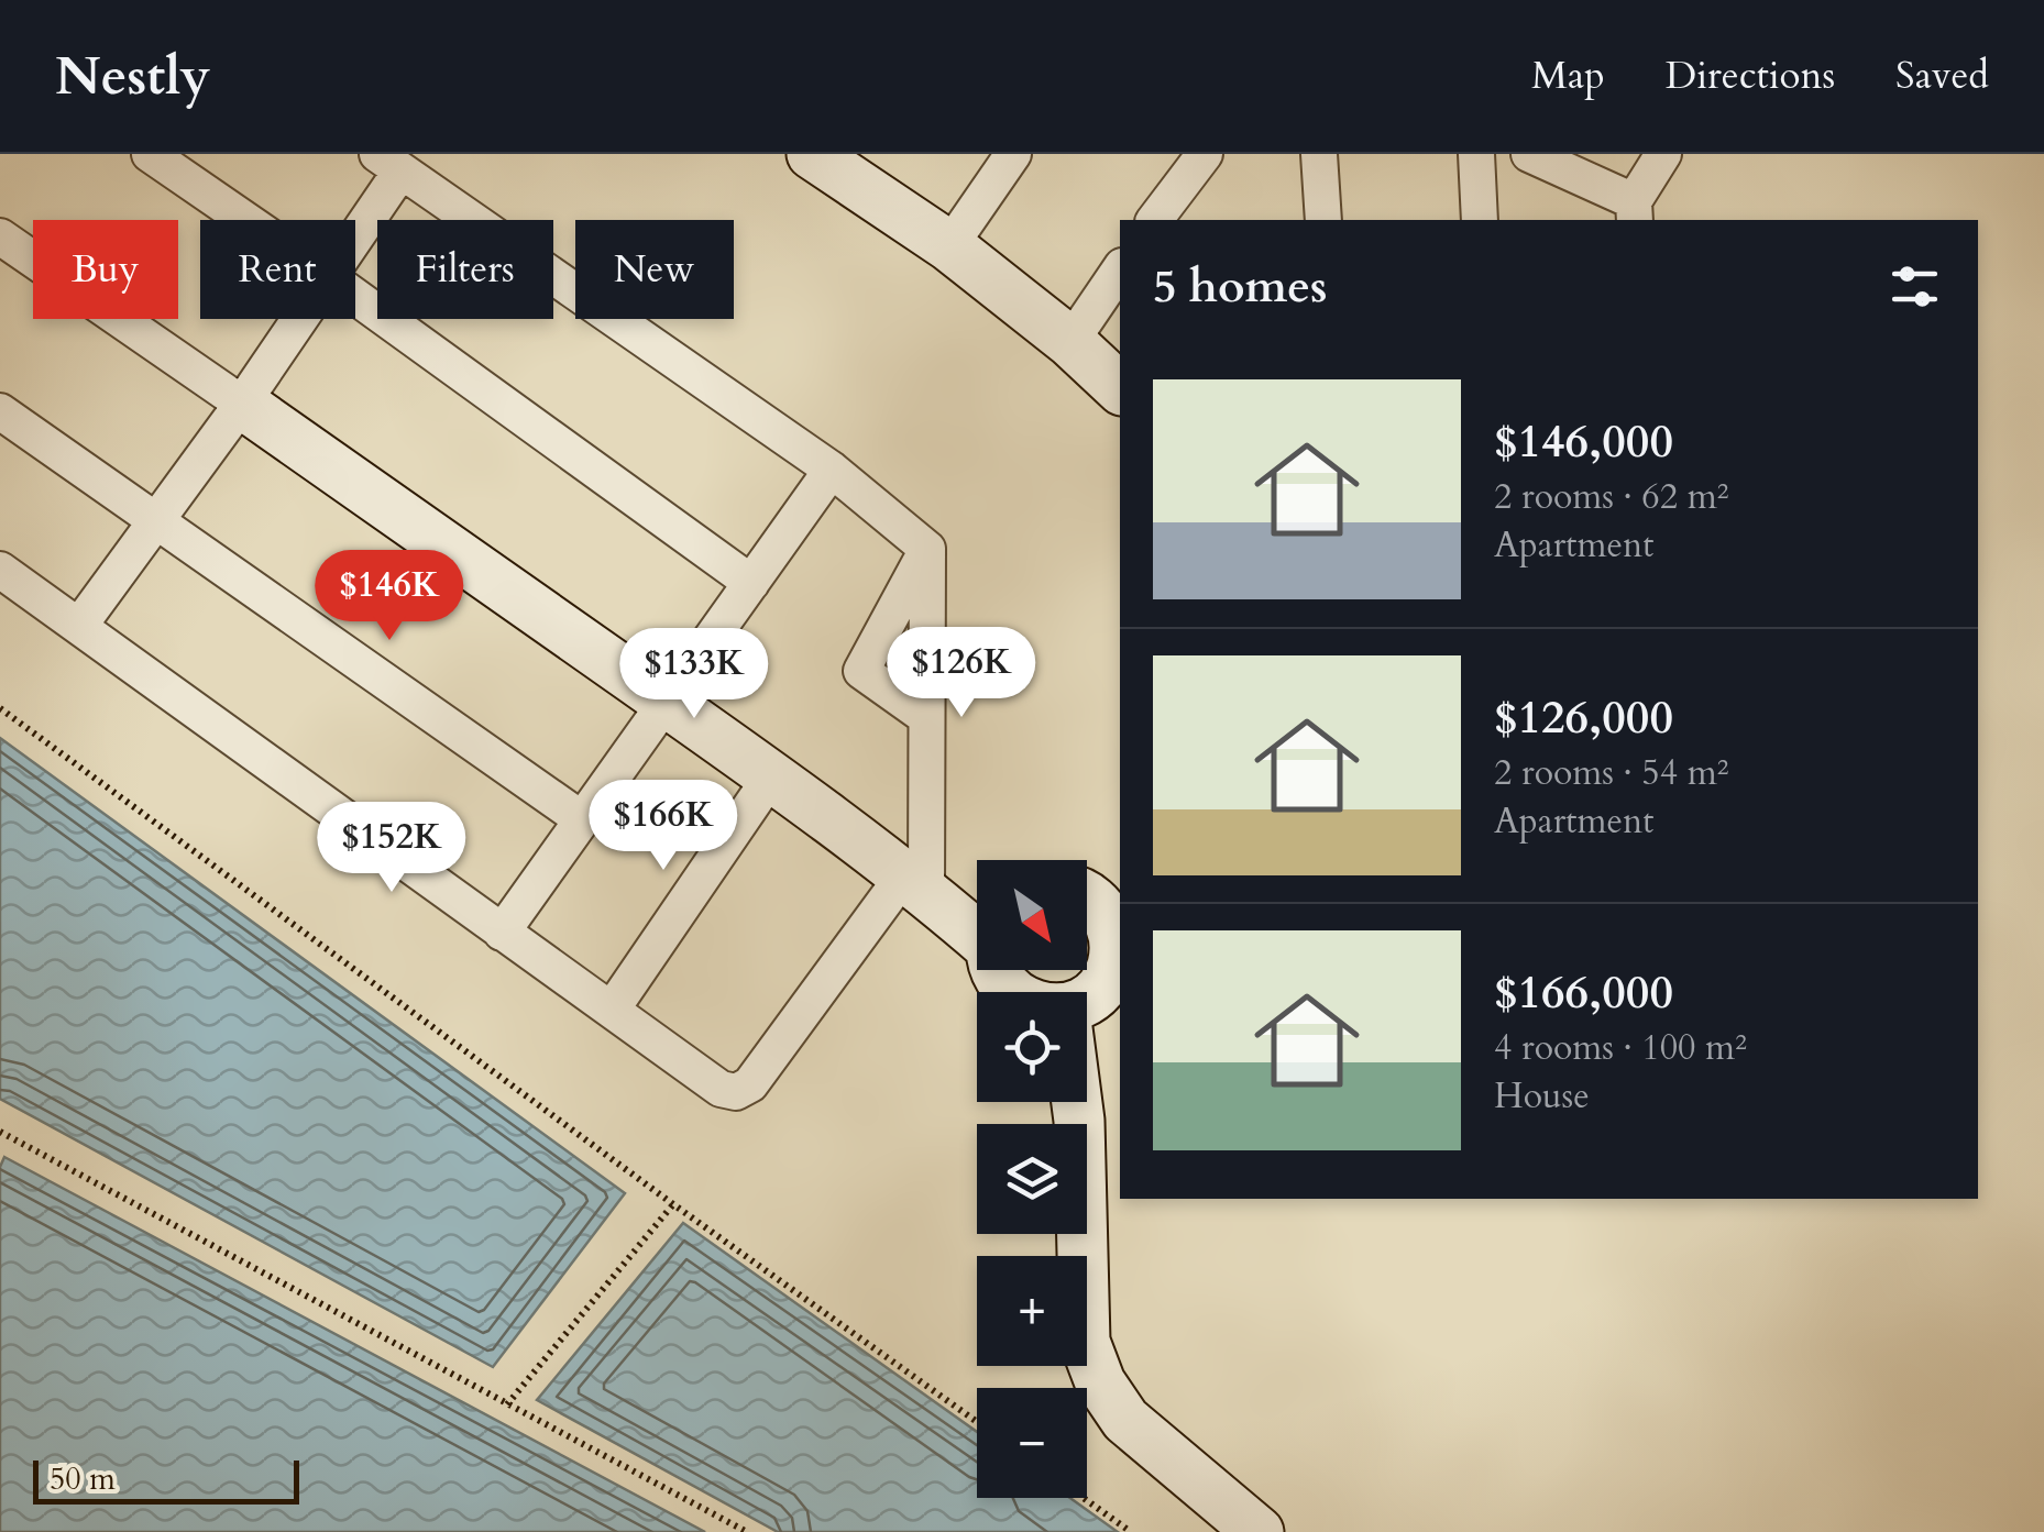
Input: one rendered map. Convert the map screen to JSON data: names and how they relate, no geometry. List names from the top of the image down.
{
  "scale_bar": "50 m",
  "north": "bottom right",
  "page": {
    "header": "Nestly",
    "nav": ["Map", "Directions", "Saved"],
    "chip": [
      "Buy",
      "Rent",
      "Filters",
      "New"
    ],
    "heading": "5 homes",
    "list": [
      {
        "name": "$146,000",
        "note": "2 rooms · 62 m² · Apartment"
      },
      {
        "name": "$126,000",
        "note": "2 rooms · 54 m² · Apartment"
      },
      {
        "name": "$166,000",
        "note": "4 rooms · 100 m² · House"
      }
    ],
    "price": [
      "$146K",
      "$126K",
      "$133K",
      "$166K",
      "$152K"
    ],
    "map_buttons": ["+", "−"],
    "scale": "50 m"
  }
}
